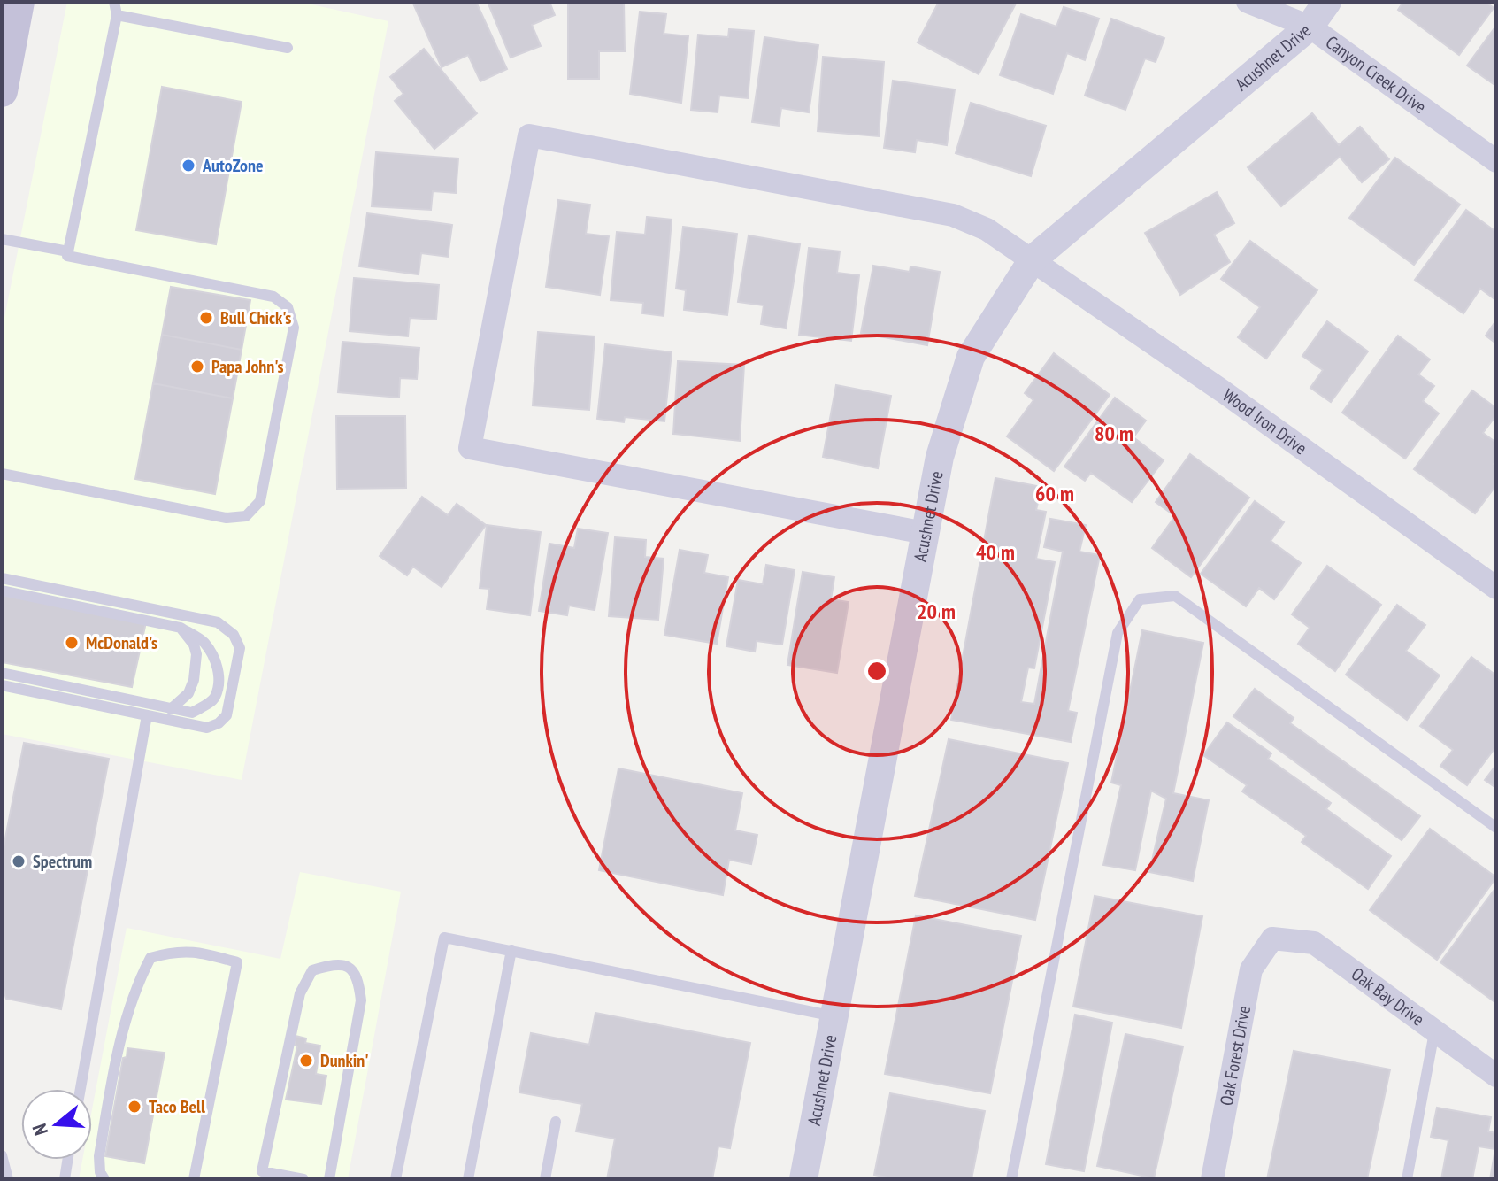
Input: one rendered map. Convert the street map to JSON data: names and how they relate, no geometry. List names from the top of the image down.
{
  "streets": {
    "street": [
      "Acushnet Drive",
      "Canyon Creek Drive",
      "Wood Iron Drive",
      "Oak Bay Drive",
      "Oak Forest Drive"
    ]
  },
  "crossings": [
    ["Acushnet Drive", "Canyon Creek Drive"],
    ["Acushnet Drive", "Wood Iron Drive"],
    ["Oak Bay Drive", "Oak Forest Drive"]
  ],
  "places": [
    "AutoZone",
    "Bull Chick's",
    "Papa John's",
    "McDonald's",
    "Spectrum",
    "Dunkin'",
    "Taco Bell"
  ],
  "north": "left",
  "rings": [
    "80 m",
    "60 m",
    "40 m",
    "20 m"
  ]
}
